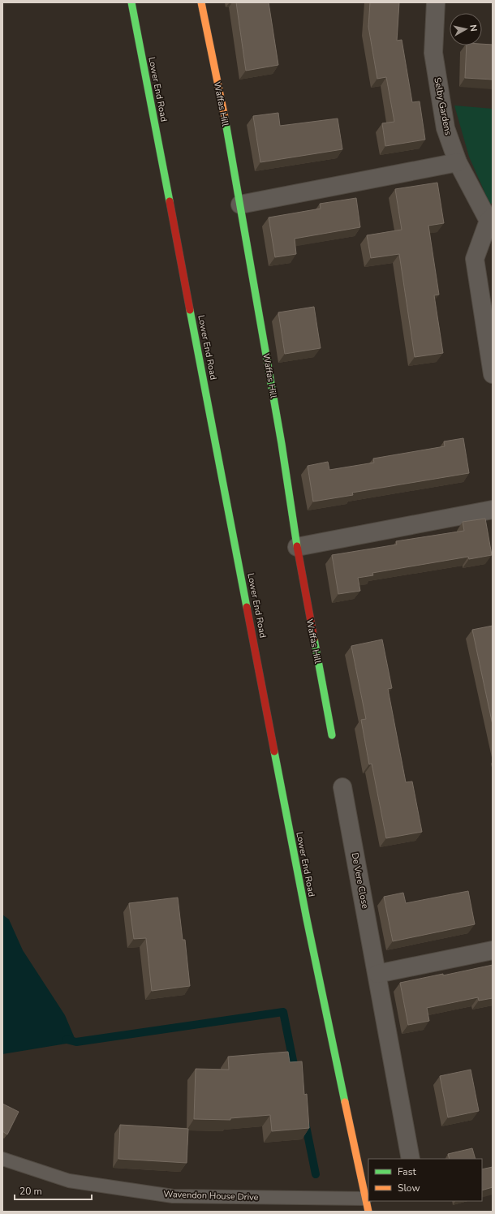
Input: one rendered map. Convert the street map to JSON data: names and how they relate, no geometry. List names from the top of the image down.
{
  "streets": {
    "street": [
      "Lower End Road",
      "Waffas Hill",
      "Selby Gardens",
      "De Vere Close"
    ],
    "lane": ["Wavendon House Drive"]
  },
  "crossings": [
    ["Lower End Road", "Wavendon House Drive"]
  ],
  "legend": ["Fast", "Slow"],
  "scale_bar": "20 m",
  "north": "right"
}
